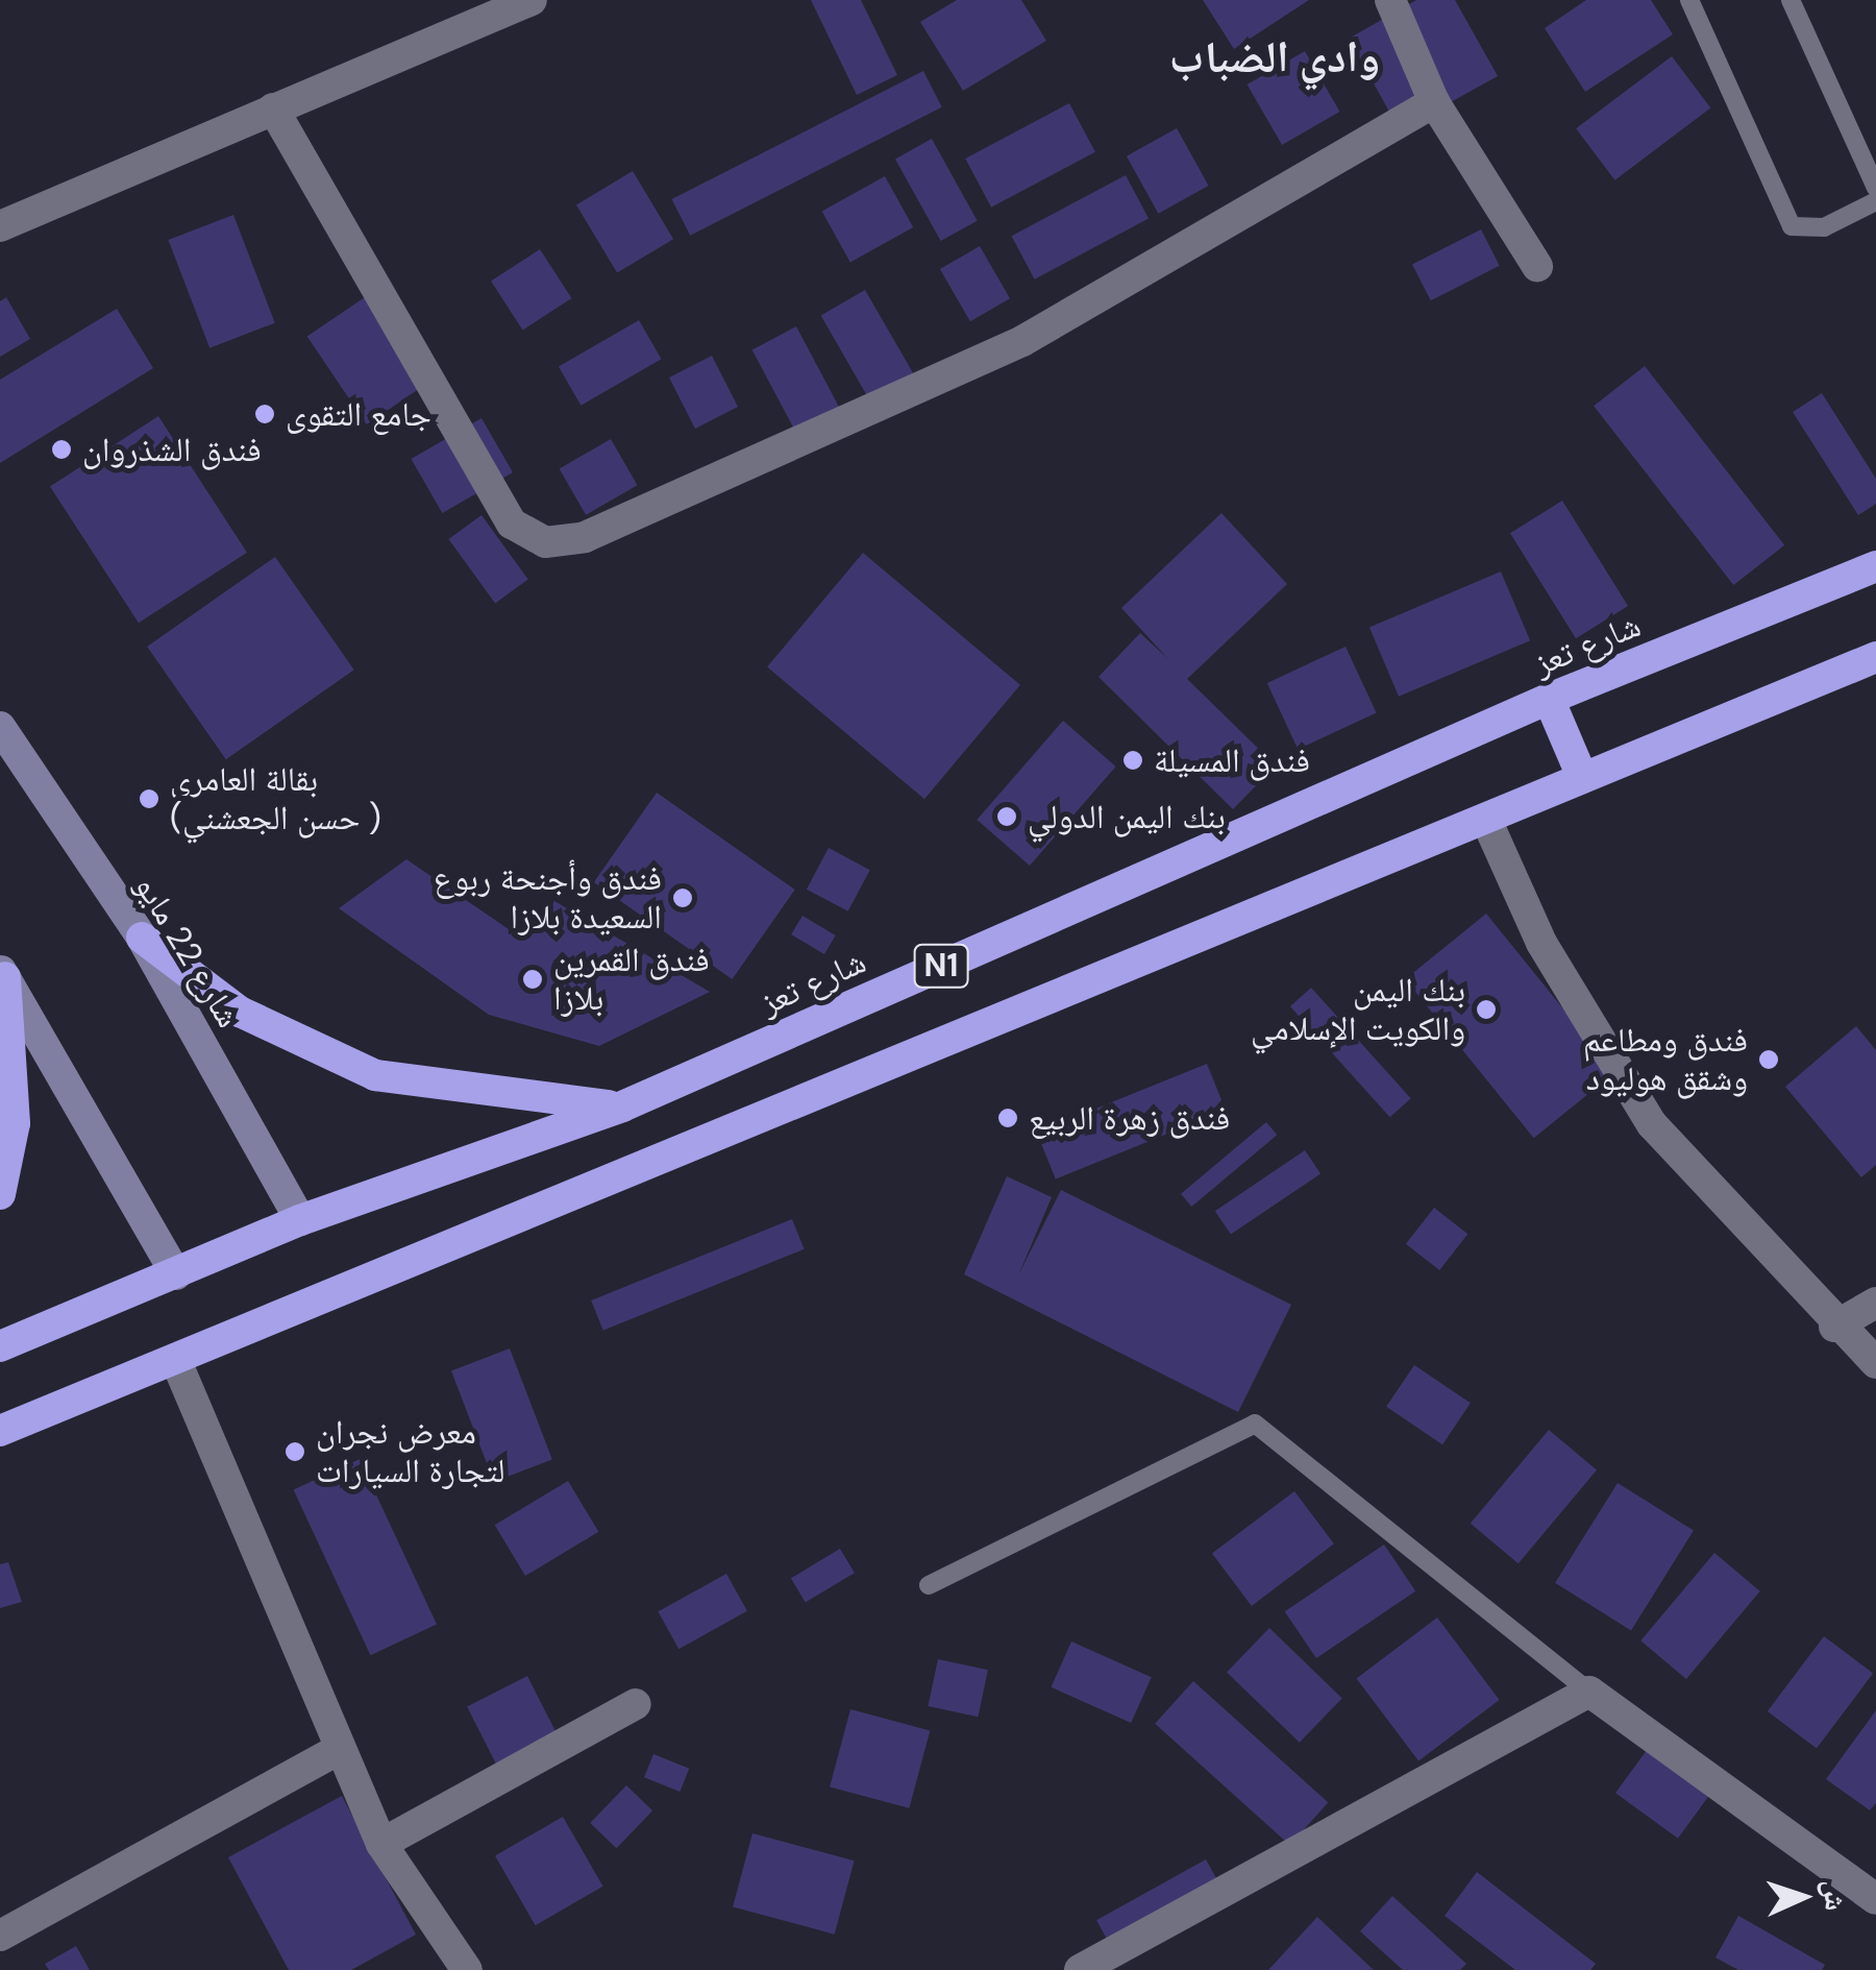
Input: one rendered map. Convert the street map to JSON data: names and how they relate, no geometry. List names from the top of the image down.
{
  "streets": {
    "highway": ["شارع تعز", "N1"],
    "main road": ["شارع 22 مايو"]
  },
  "crossings": [
    ["شارع تعز", "شارع 22 مايو"]
  ],
  "districts": ["وادي الضباب"],
  "places": [
    "جامع التقوى",
    "فندق الشذروان",
    "فندق المسيلة",
    "بقالة العامري (حسن الجعشني )",
    "بنك اليمن الدولي",
    "فندق وأجنحة ربوع السعيدة بلازا",
    "فندق القمرين بلازا",
    "بنك اليمن والكويت الإسلامي",
    "فندق ومطاعم وشقق هوليود",
    "فندق زهرة الربيع",
    "معرض نجران لتجارة السيارات"
  ],
  "north": "right"
}
